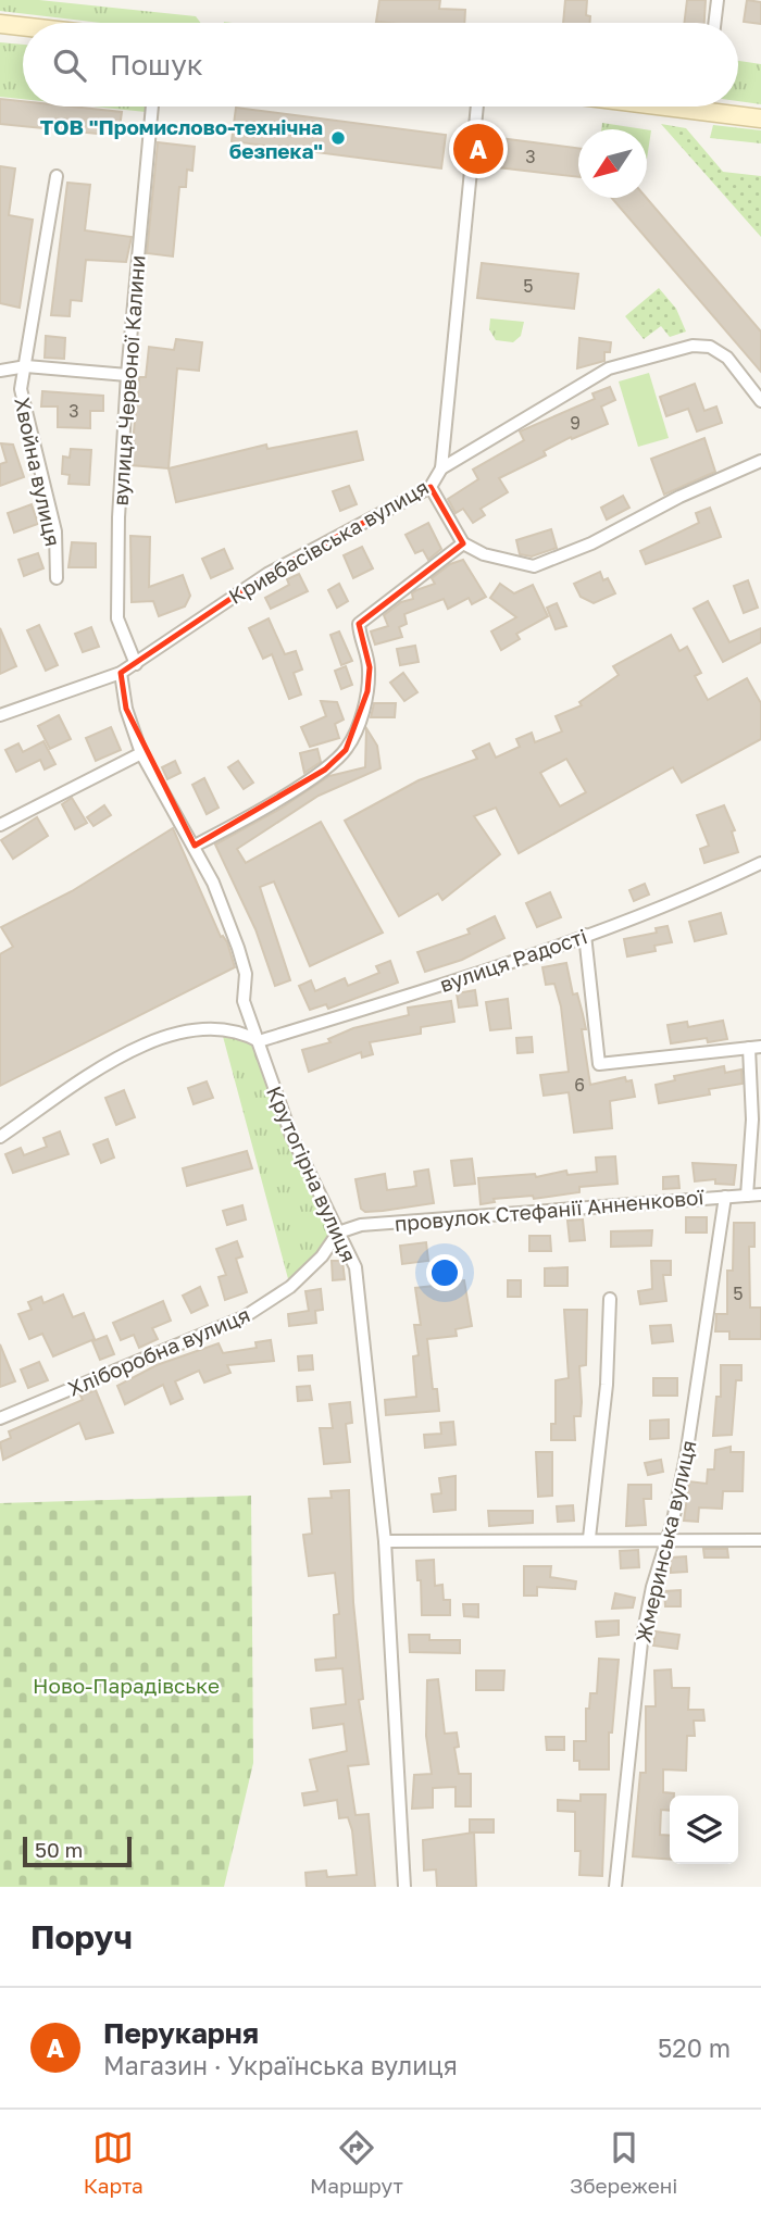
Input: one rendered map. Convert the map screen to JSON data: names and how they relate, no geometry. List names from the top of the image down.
{
  "streets": {
    "street": [
      "вулиця Червоної Калини",
      "Хвойна вулиця",
      "Кривбасівська вулиця",
      "вулиця Радості",
      "Крутогірна вулиця",
      "провулок Стефанії Анненкової",
      "Хліборобна вулиця",
      "Жмеринська вулиця"
    ]
  },
  "crossings": [
    ["вулиця Червоної Калини", "Хвойна вулиця"],
    ["вулиця Червоної Калини", "Кривбасівська вулиця"],
    ["Кривбасівська вулиця", "Крутогірна вулиця"],
    ["вулиця Радості", "Крутогірна вулиця"],
    ["Крутогірна вулиця", "провулок Стефанії Анненкової"],
    ["Крутогірна вулиця", "Хліборобна вулиця"],
    ["провулок Стефанії Анненкової", "Хліборобна вулиця"],
    ["провулок Стефанії Анненкової", "Жмеринська вулиця"]
  ],
  "parks": ["Ново-Парадівське"],
  "places": ["ТОВ \"Промислово-технічна безпека\""],
  "house_numbers": [
    "3",
    "5",
    "3",
    "9",
    "6",
    "5"
  ],
  "scale_bar": "50 m",
  "north": "bottom left",
  "page": {
    "search": "Пошук",
    "pins": "A",
    "scale": "50 m",
    "heading": "Поруч",
    "list": [
      {
        "mark": "A",
        "name": "Перукарня",
        "note": "Магазин · Українська вулиця",
        "value": "520 m"
      }
    ],
    "nav": ["Карта", "Маршрут", "Збережені"]
  }
}
